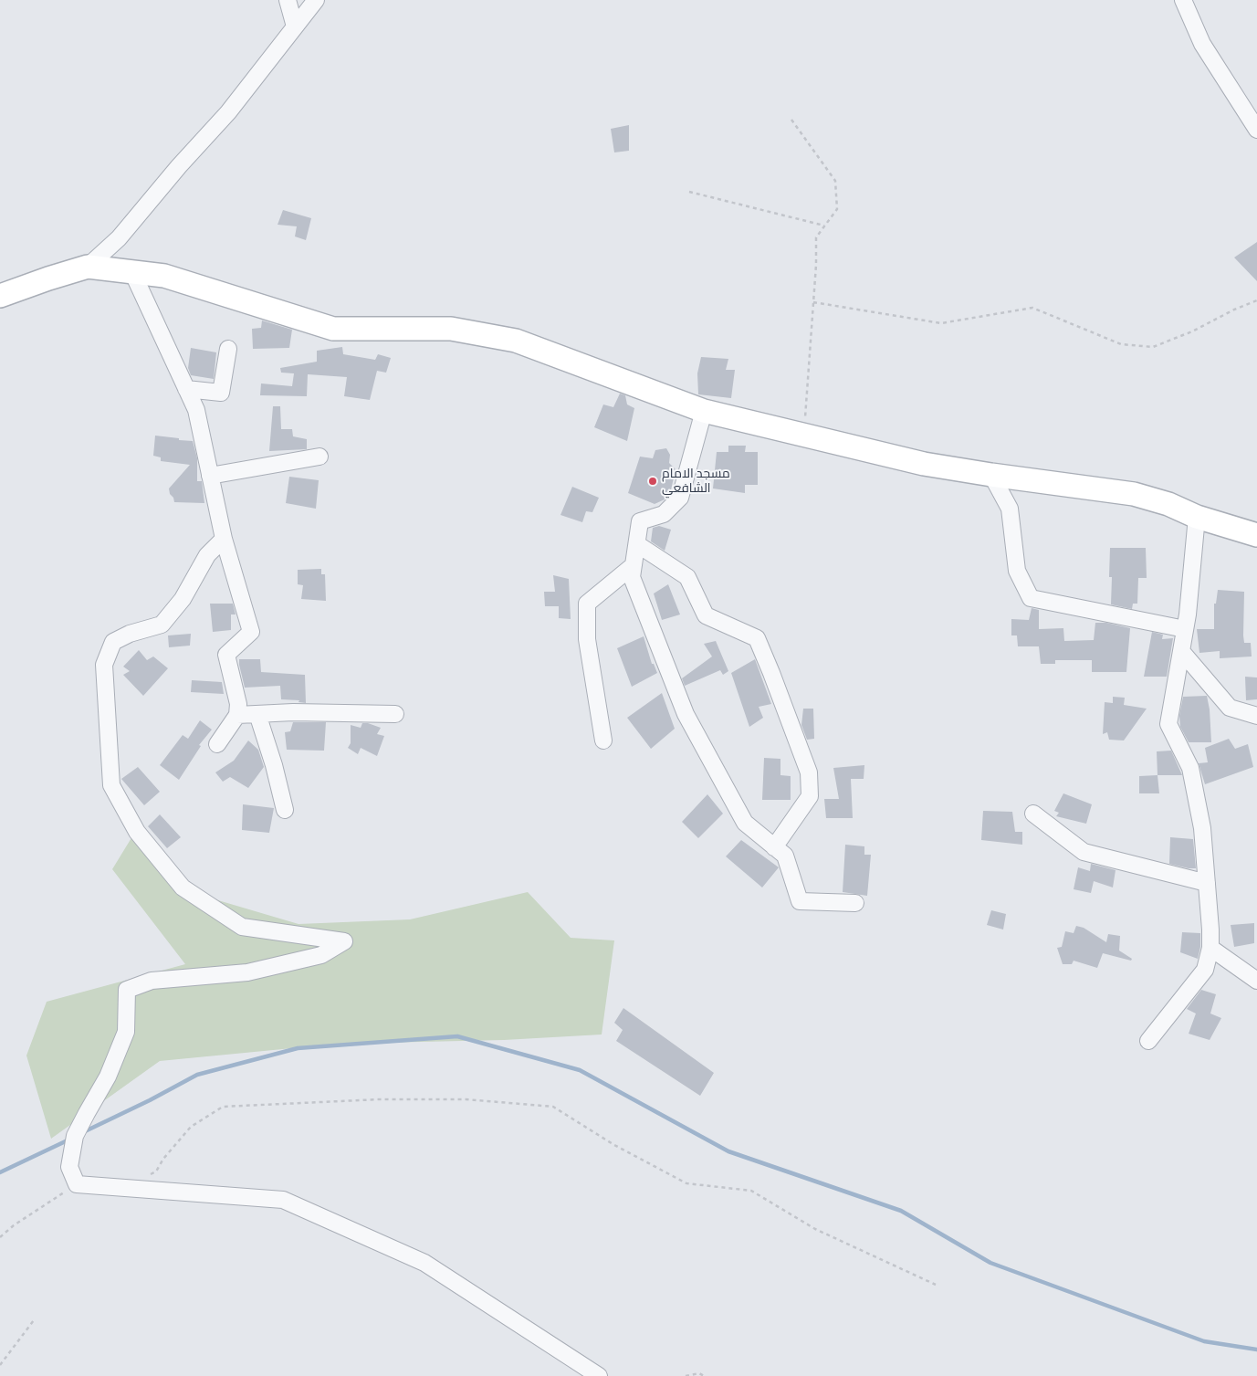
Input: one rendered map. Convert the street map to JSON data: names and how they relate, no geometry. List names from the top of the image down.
{
  "places": ["مسجد الامام الشافعي"]
}
